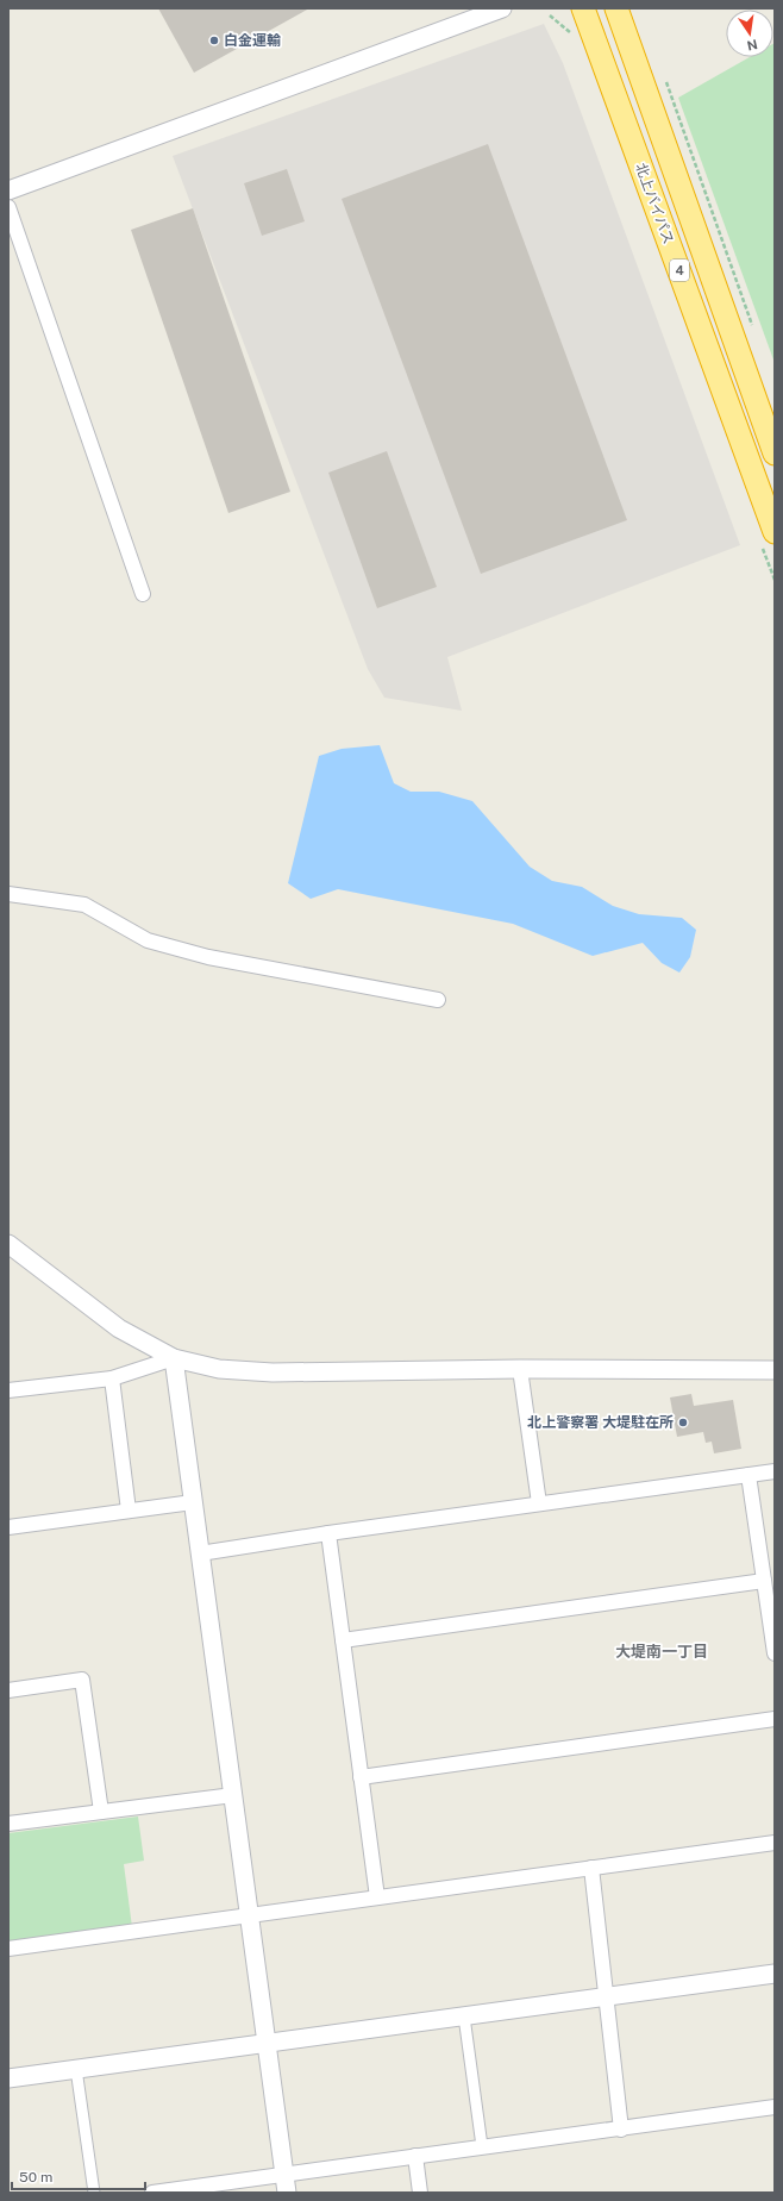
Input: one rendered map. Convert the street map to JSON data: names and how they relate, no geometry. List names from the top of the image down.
{
  "streets": {
    "highway": ["北上バイパス", "4"]
  },
  "districts": ["大堤南一丁目"],
  "places": ["白金運輸", "北上警察署 大堤駐在所"],
  "scale_bar": "50 m",
  "north": "bottom"
}
